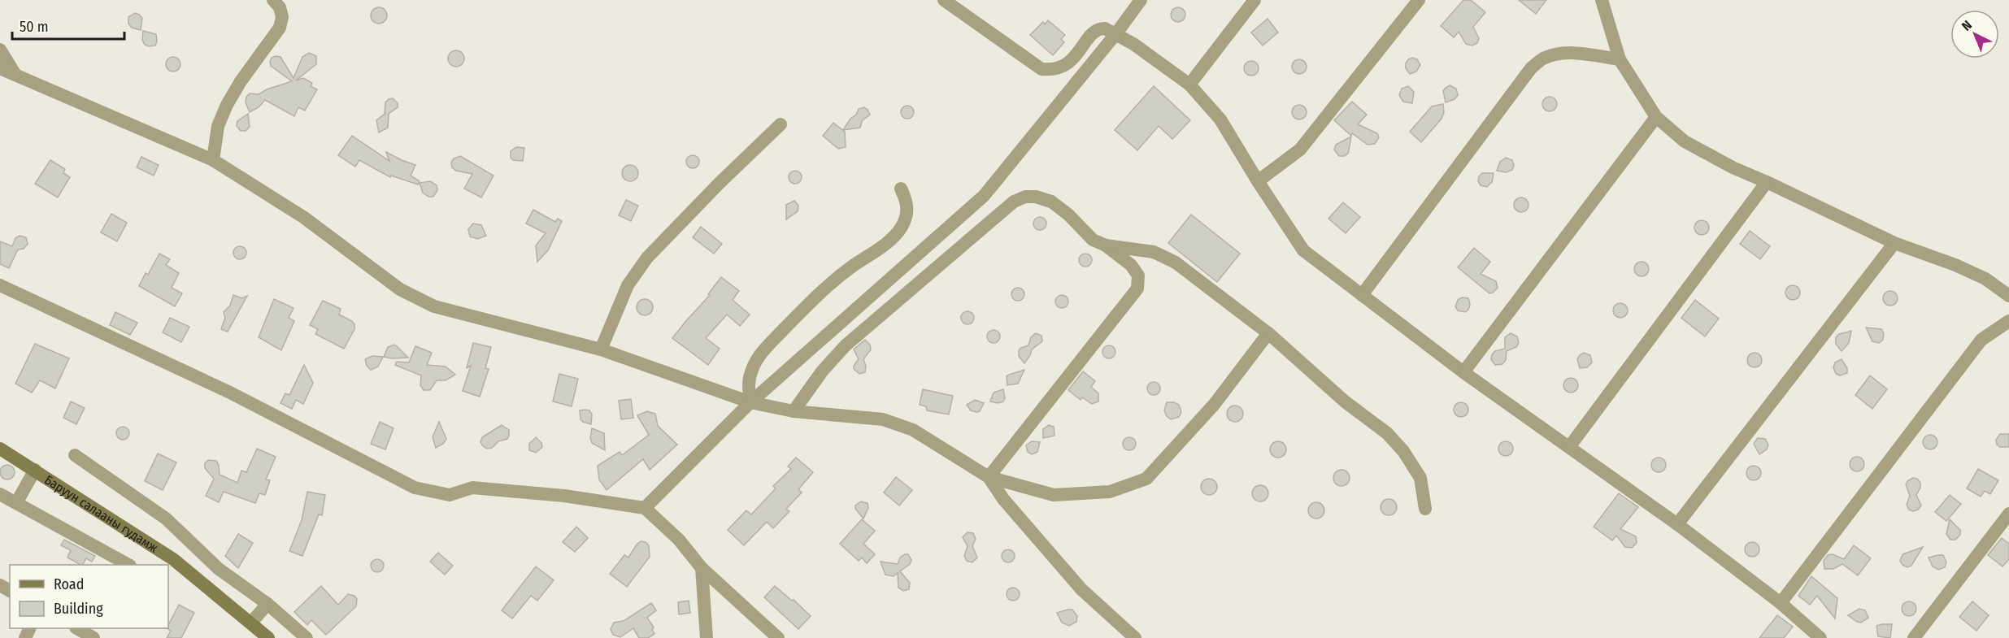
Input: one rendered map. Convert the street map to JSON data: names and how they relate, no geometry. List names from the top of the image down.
{
  "streets": {
    "main road": ["Баруун салааны гудамж"]
  },
  "legend": ["Road", "Building"],
  "scale_bar": "50 m",
  "north": "top left"
}
